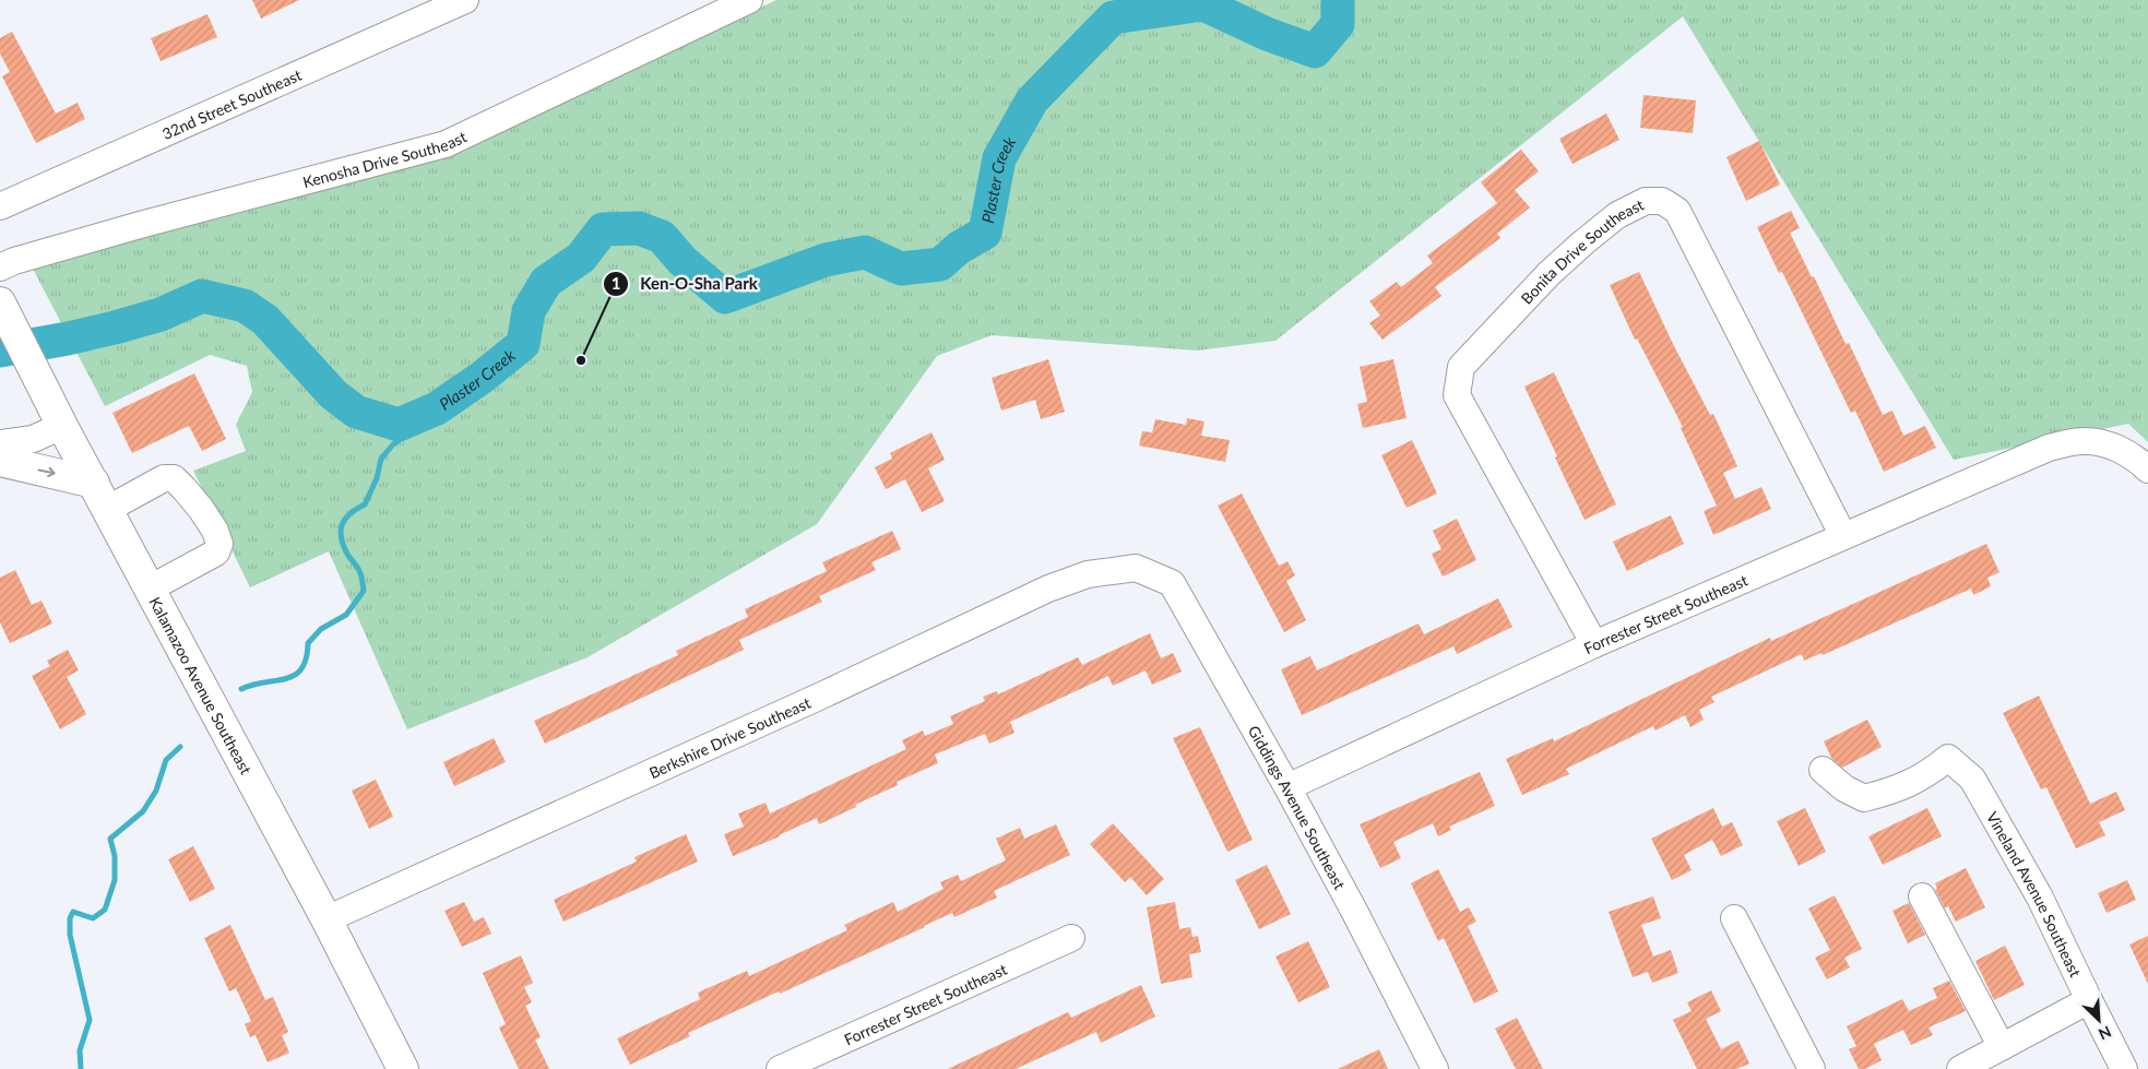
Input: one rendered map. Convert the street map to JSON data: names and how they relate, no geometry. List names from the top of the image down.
{
  "streets": {
    "main road": ["Kalamazoo Avenue Southeast"],
    "street": [
      "32nd Street Southeast",
      "Kenosha Drive Southeast",
      "Bonita Drive Southeast",
      "Forrester Street Southeast",
      "Berkshire Drive Southeast",
      "Giddings Avenue Southeast",
      "Vineland Avenue Southeast"
    ]
  },
  "crossings": [
    ["Bonita Drive Southeast", "Forrester Street Southeast"],
    ["Forrester Street Southeast", "Giddings Avenue Southeast"],
    ["Kalamazoo Avenue Southeast", "Berkshire Drive Southeast"],
    ["Berkshire Drive Southeast", "Giddings Avenue Southeast"]
  ],
  "water": ["Plaster Creek"],
  "places": ["Ken-O-Sha Park"],
  "north": "bottom right"
}
